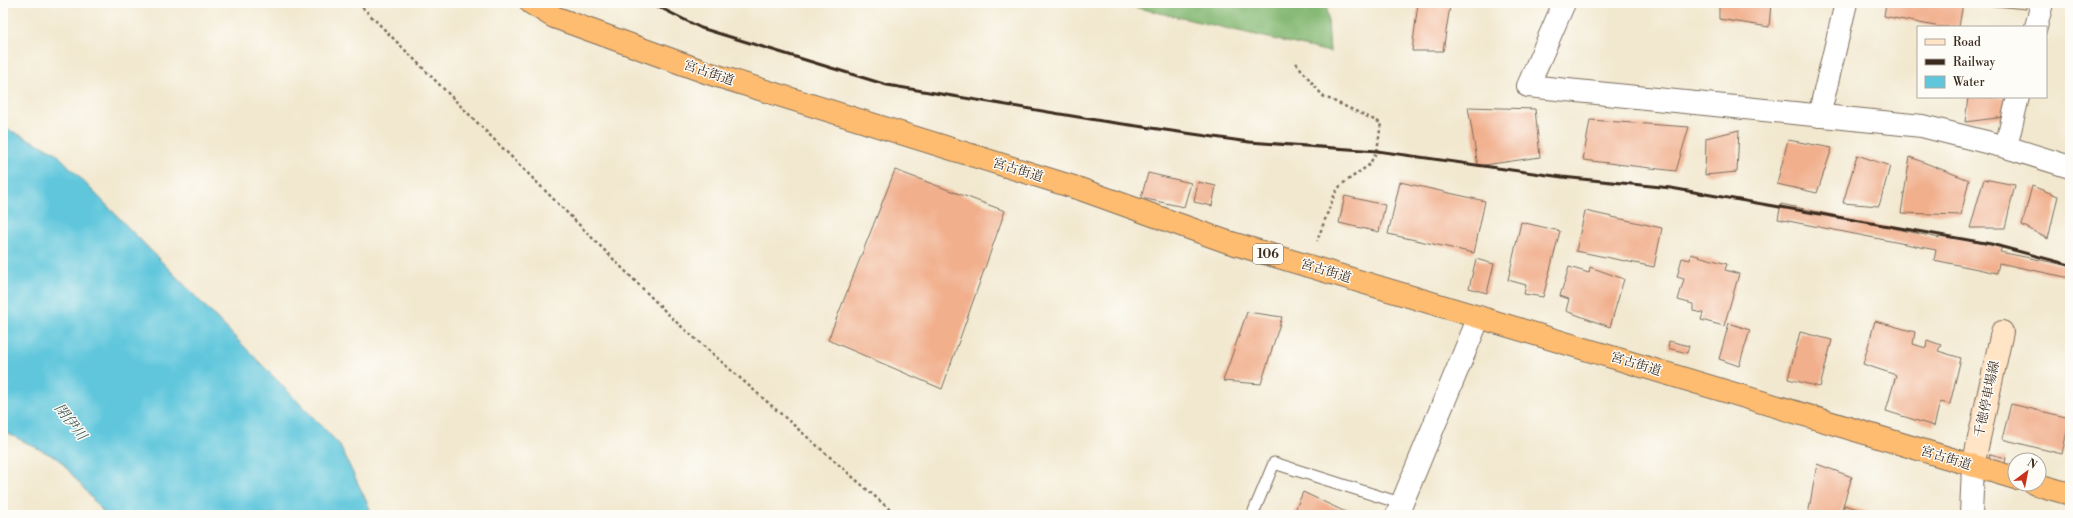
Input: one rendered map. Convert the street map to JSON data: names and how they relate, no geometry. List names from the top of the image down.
{
  "streets": {
    "highway": ["宮古街道", "106"],
    "main road": ["千徳停車場線"]
  },
  "crossings": [
    ["宮古街道", "千徳停車場線"]
  ],
  "water": ["閉伊川"],
  "legend": ["Road", "Railway", "Water"],
  "north": "top right"
}
